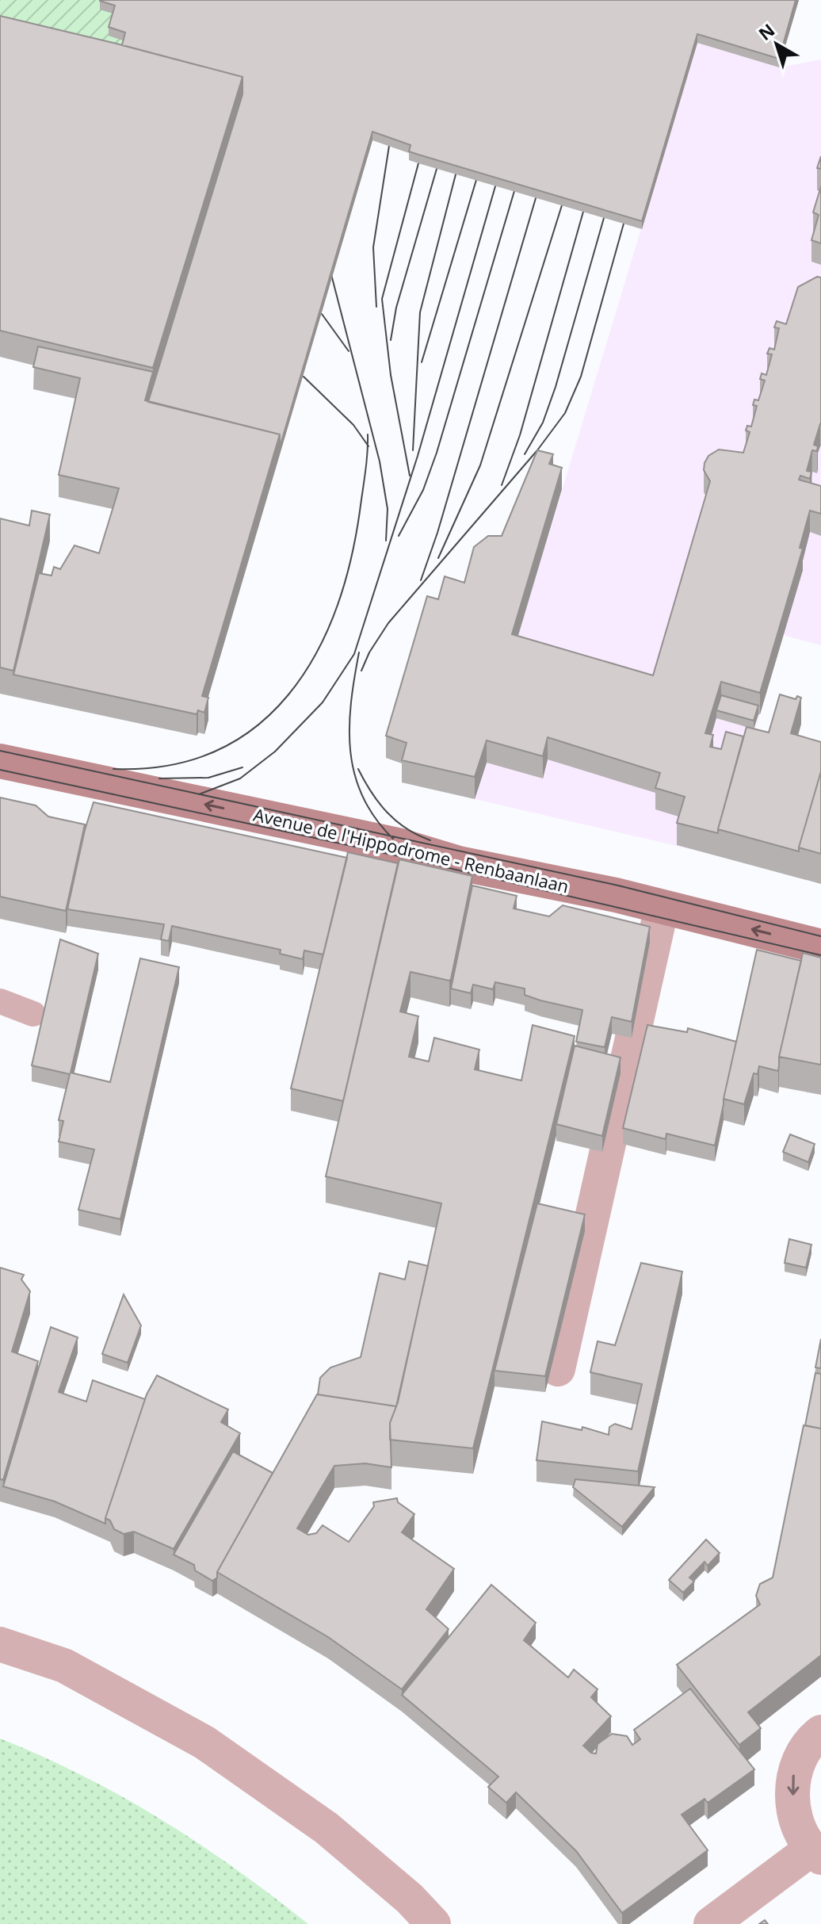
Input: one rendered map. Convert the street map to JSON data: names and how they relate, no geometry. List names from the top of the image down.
{
  "streets": {
    "main road": ["Avenue de l'Hippodrome - Renbaanlaan"]
  },
  "one_way": ["Avenue de l'Hippodrome - Renbaanlaan"],
  "north": "top left"
}
